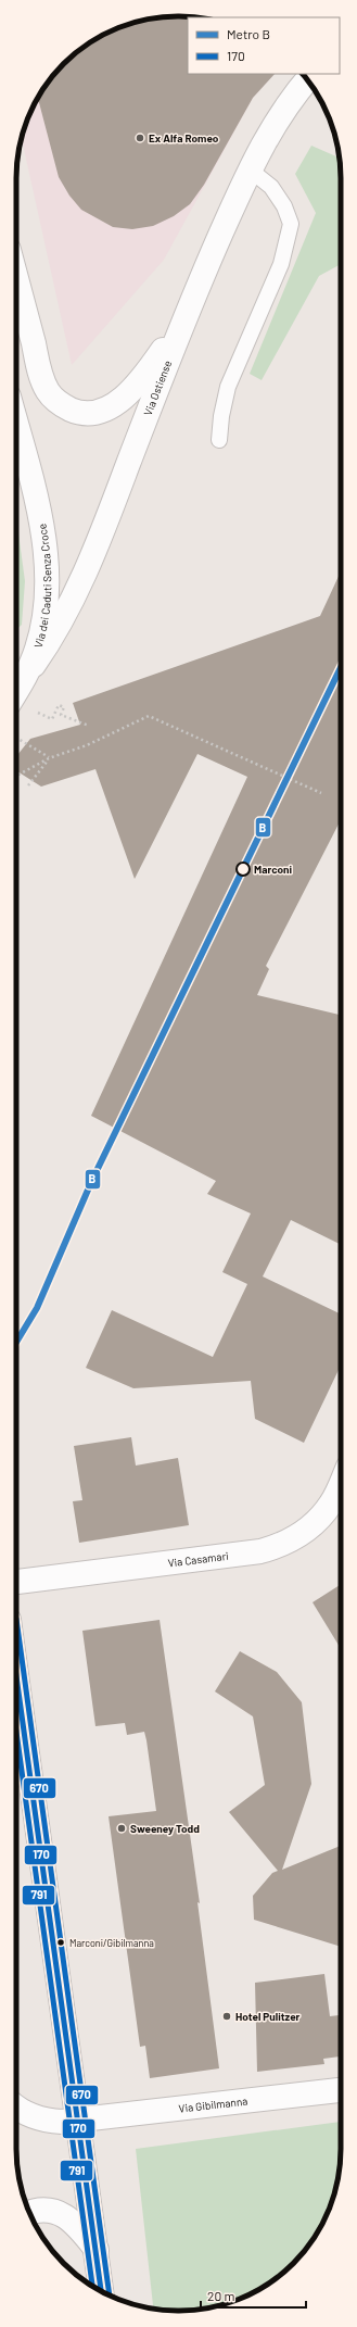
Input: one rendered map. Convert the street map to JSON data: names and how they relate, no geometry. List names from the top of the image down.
{
  "streets": {
    "main road": [
      "Via Ostiense",
      "Via dei Caduti Senza Croce",
      "Via Casamari",
      "Via Gibilmanna"
    ]
  },
  "crossings": [
    ["Via Ostiense", "Via dei Caduti Senza Croce"]
  ],
  "places": [
    "Ex Alfa Romeo",
    "Marconi",
    "Sweeney Todd",
    "Marconi/Gibilmanna",
    "Hotel Pulitzer"
  ],
  "lines": [
    "metro line B",
    "transit line 670",
    "transit line 170",
    "transit line 791"
  ],
  "legend": ["Metro B", "170"],
  "scale_bar": "20 m"
}
